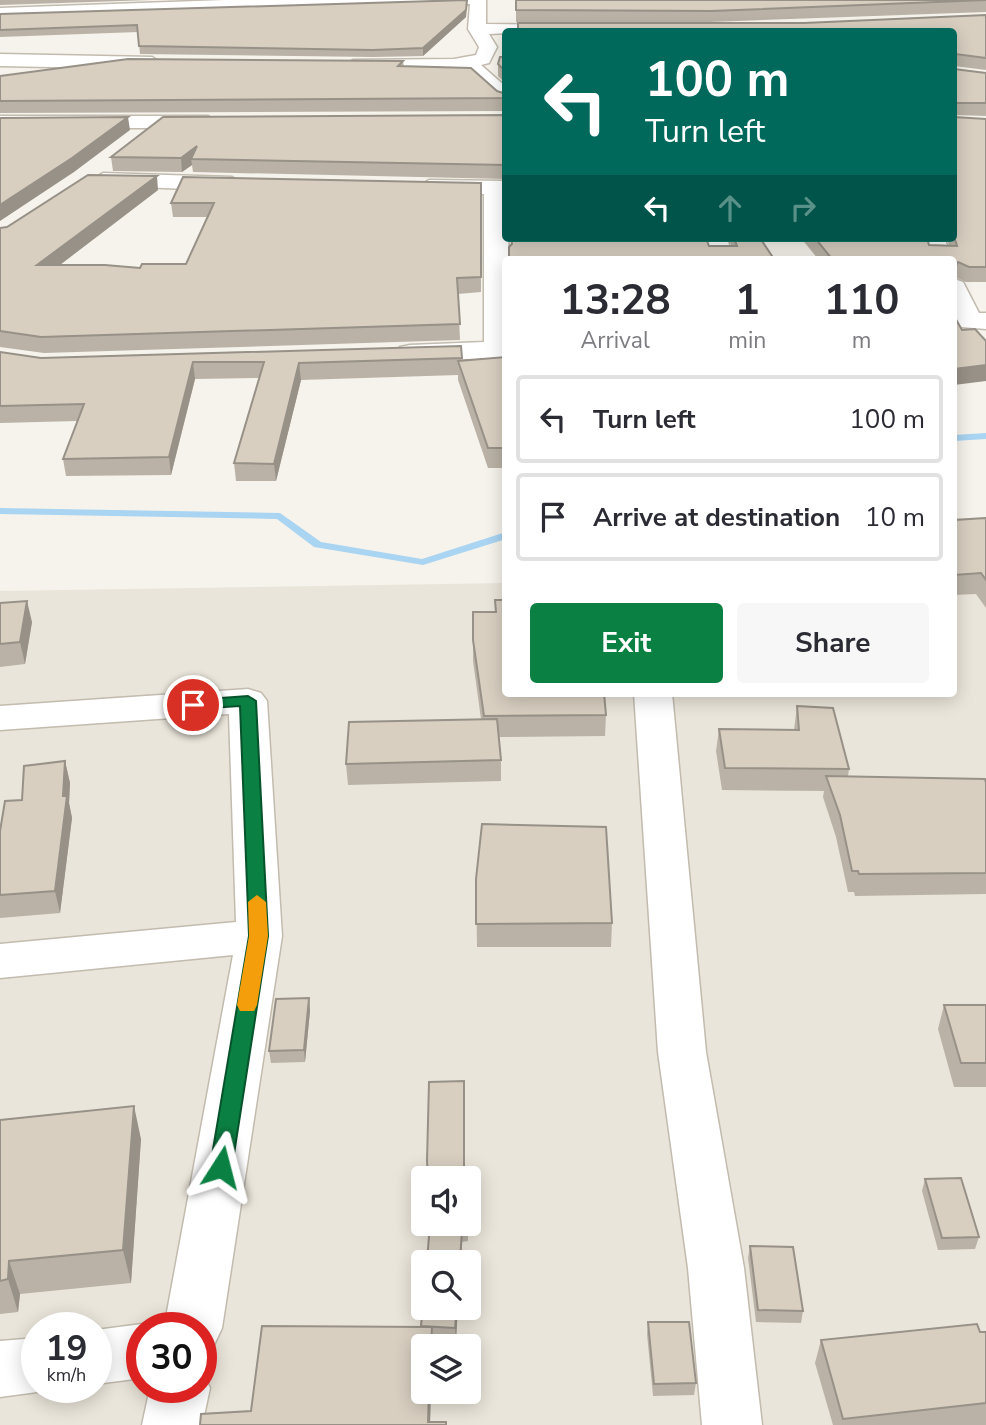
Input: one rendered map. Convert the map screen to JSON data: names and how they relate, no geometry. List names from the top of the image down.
{
  "page": {
    "turn": ["100 m", "Turn left"],
    "eta": [
      "13:28",
      "Arrival",
      "1",
      "min",
      "110",
      "m"
    ],
    "list": [
      {
        "name": "Turn left",
        "value": "100 m"
      },
      {
        "name": "Arrive at destination",
        "value": "10 m"
      }
    ],
    "buttons": ["Exit", "Share"],
    "speed": "19 km/h",
    "limit": "30"
  }
}
